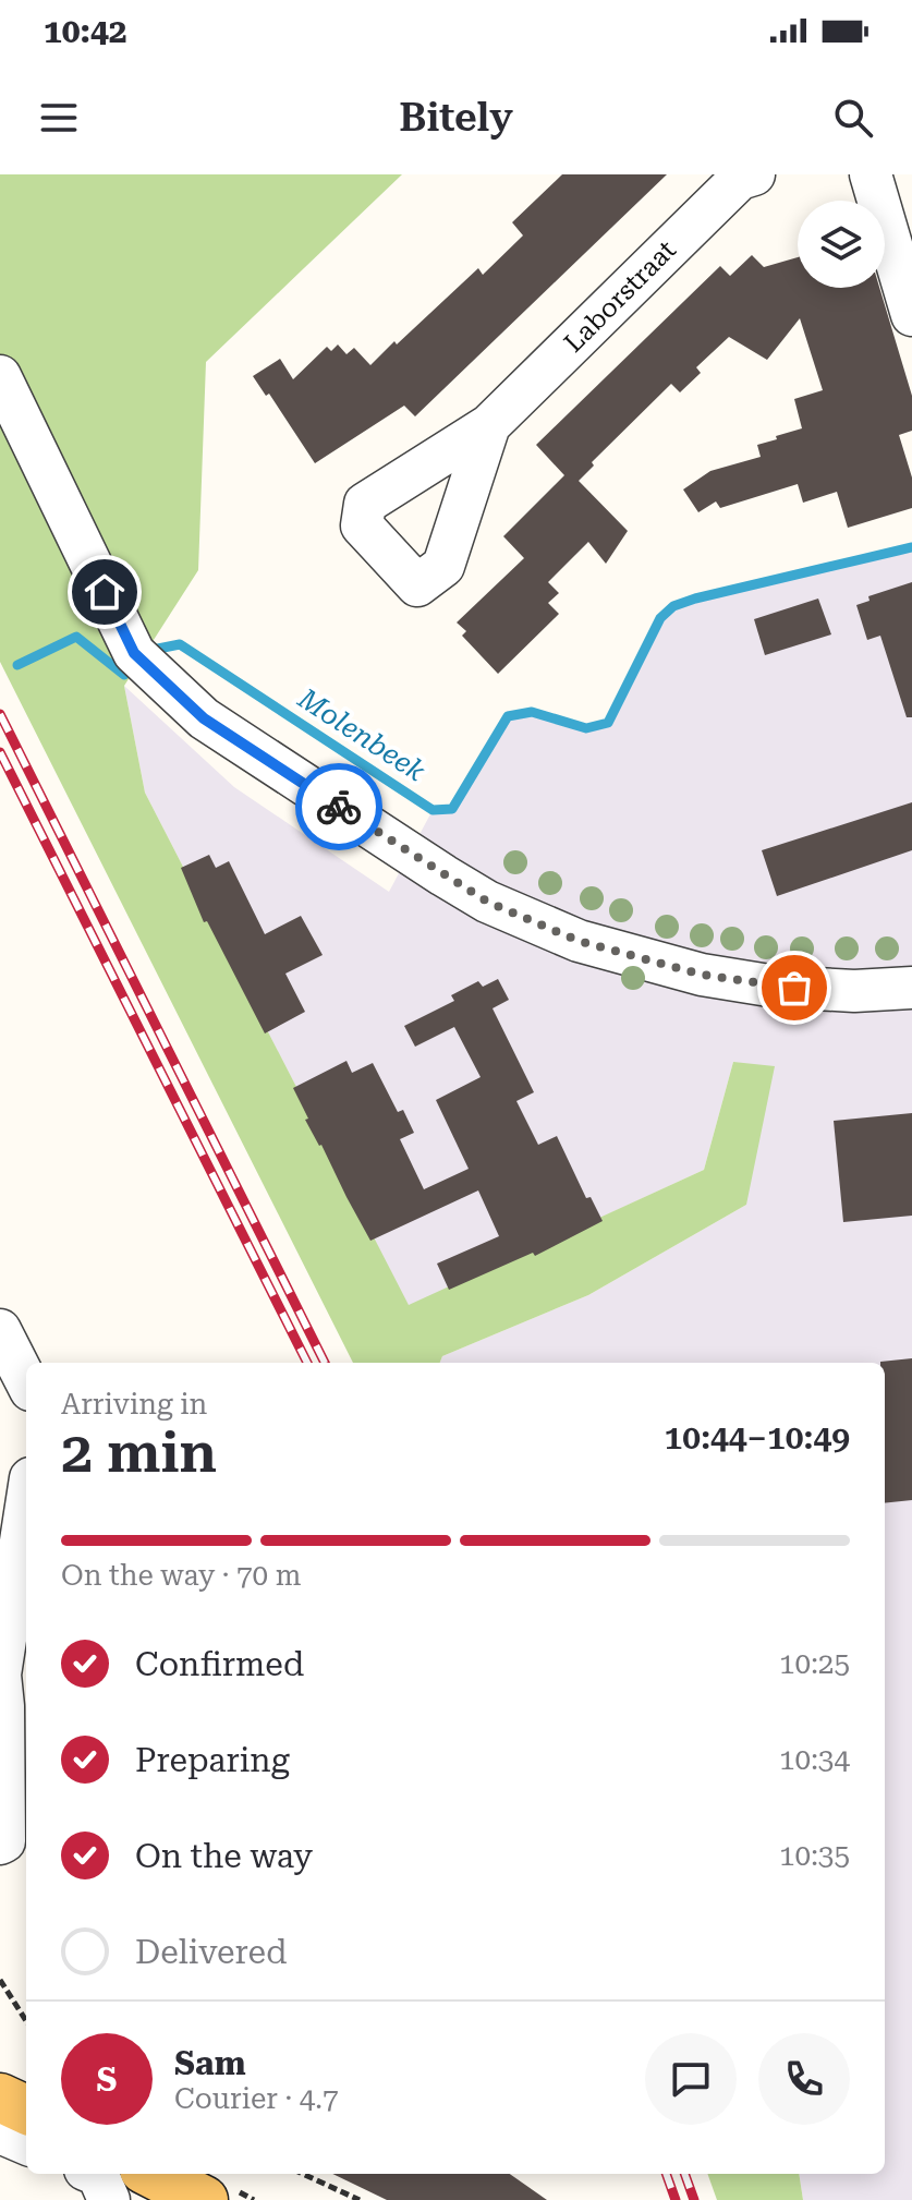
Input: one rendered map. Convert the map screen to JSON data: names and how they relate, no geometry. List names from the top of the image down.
{
  "streets": {
    "street": ["Laborstraat"]
  },
  "water": ["Molenbeek"],
  "page": {
    "status": "10:42",
    "header": "Bitely",
    "heading": ["2 min", "Arriving in", "10:44–10:49"],
    "panel": ["Sam", "Courier · 4.7"],
    "bar": "On the way · 70 m",
    "list": [
      ["Confirmed", "10:25"],
      ["Preparing", "10:34"],
      ["On the way", "10:35"],
      "Delivered"
    ],
    "round": "S"
  }
}
